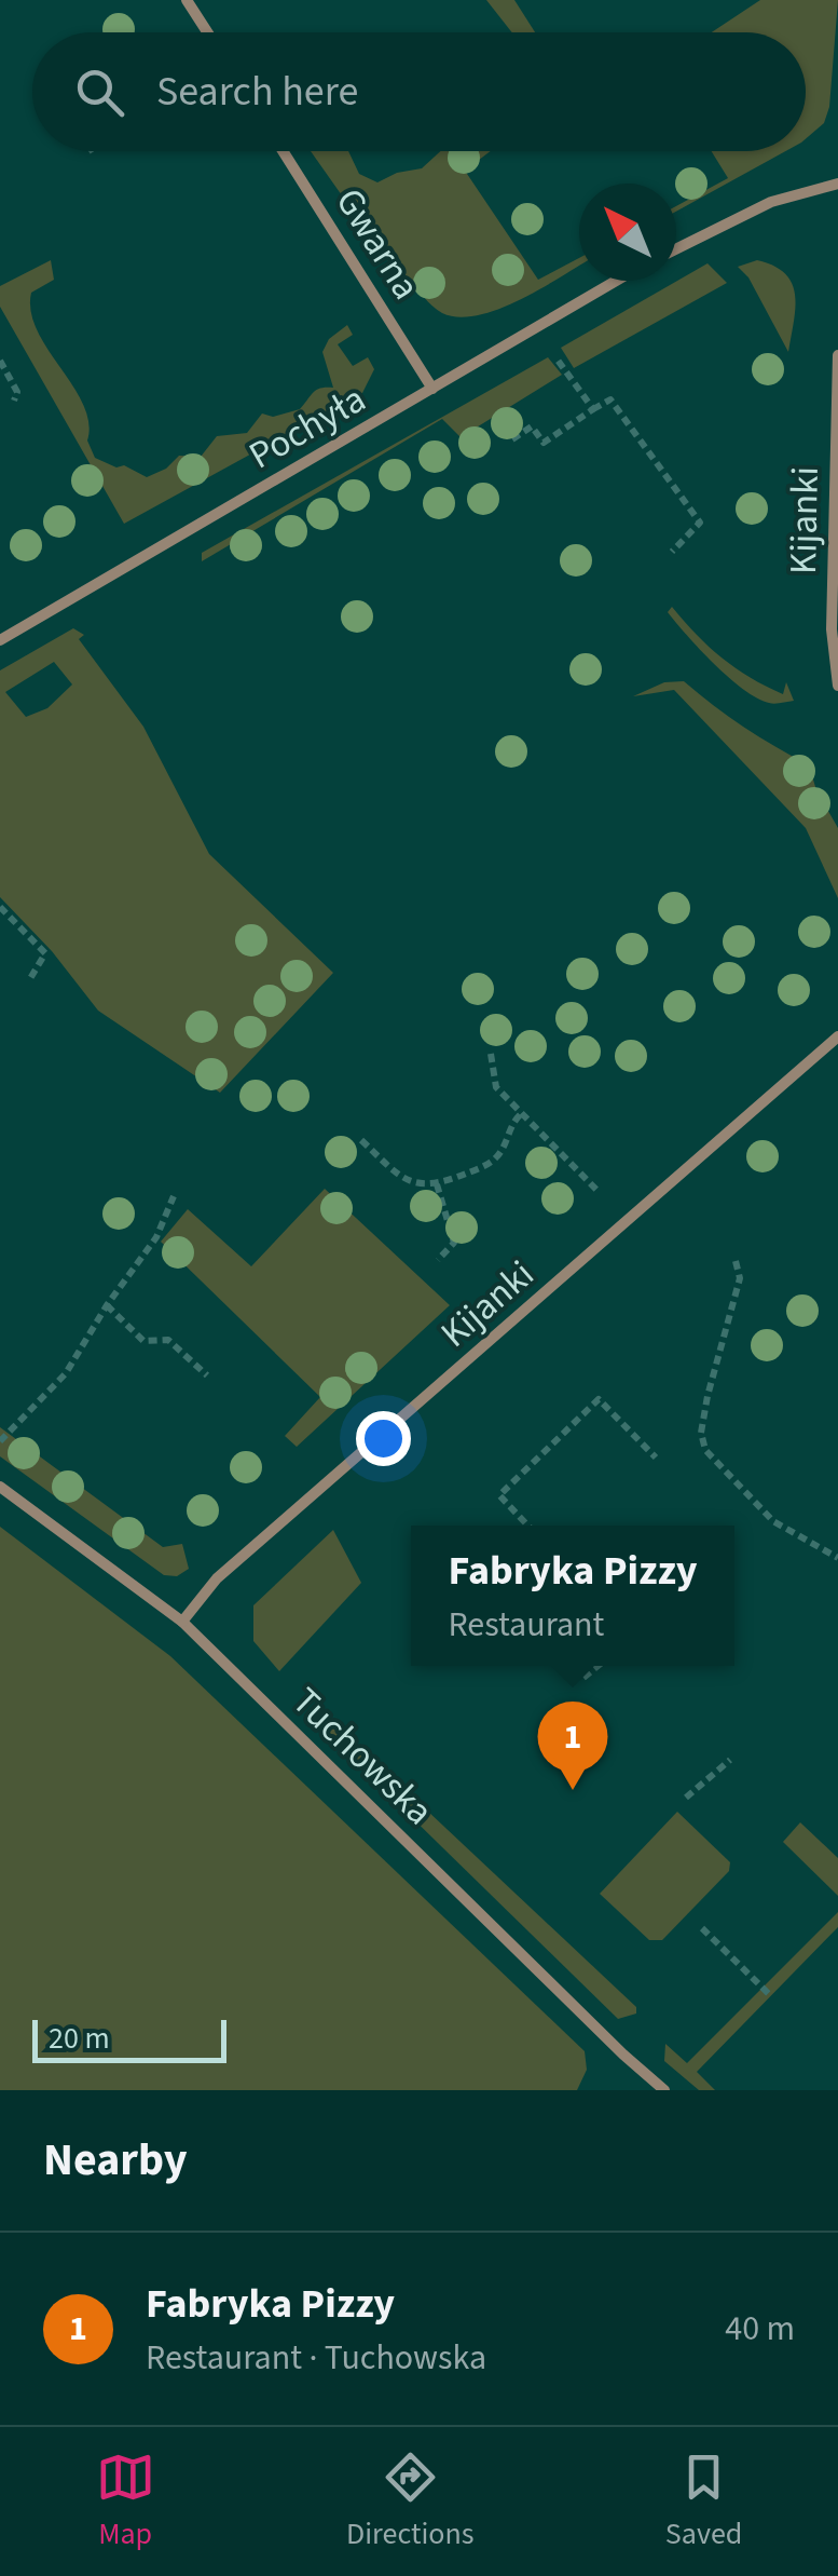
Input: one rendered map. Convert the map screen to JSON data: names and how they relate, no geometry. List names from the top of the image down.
{
  "streets": {
    "street": [
      "Gwarna",
      "Pochyła",
      "Kijanki",
      "Tuchowska"
    ]
  },
  "crossings": [
    ["Gwarna", "Pochyła"],
    ["Kijanki", "Tuchowska"]
  ],
  "scale_bar": "20 m",
  "north": "top left",
  "page": {
    "search": "Search here",
    "popup": ["Fabryka Pizzy", "Restaurant"],
    "pins": "1",
    "scale": "20 m",
    "heading": "Nearby",
    "list": [
      {
        "mark": "1",
        "name": "Fabryka Pizzy",
        "note": "Restaurant · Tuchowska",
        "value": "40 m"
      }
    ],
    "nav": ["Map", "Directions", "Saved"]
  }
}
